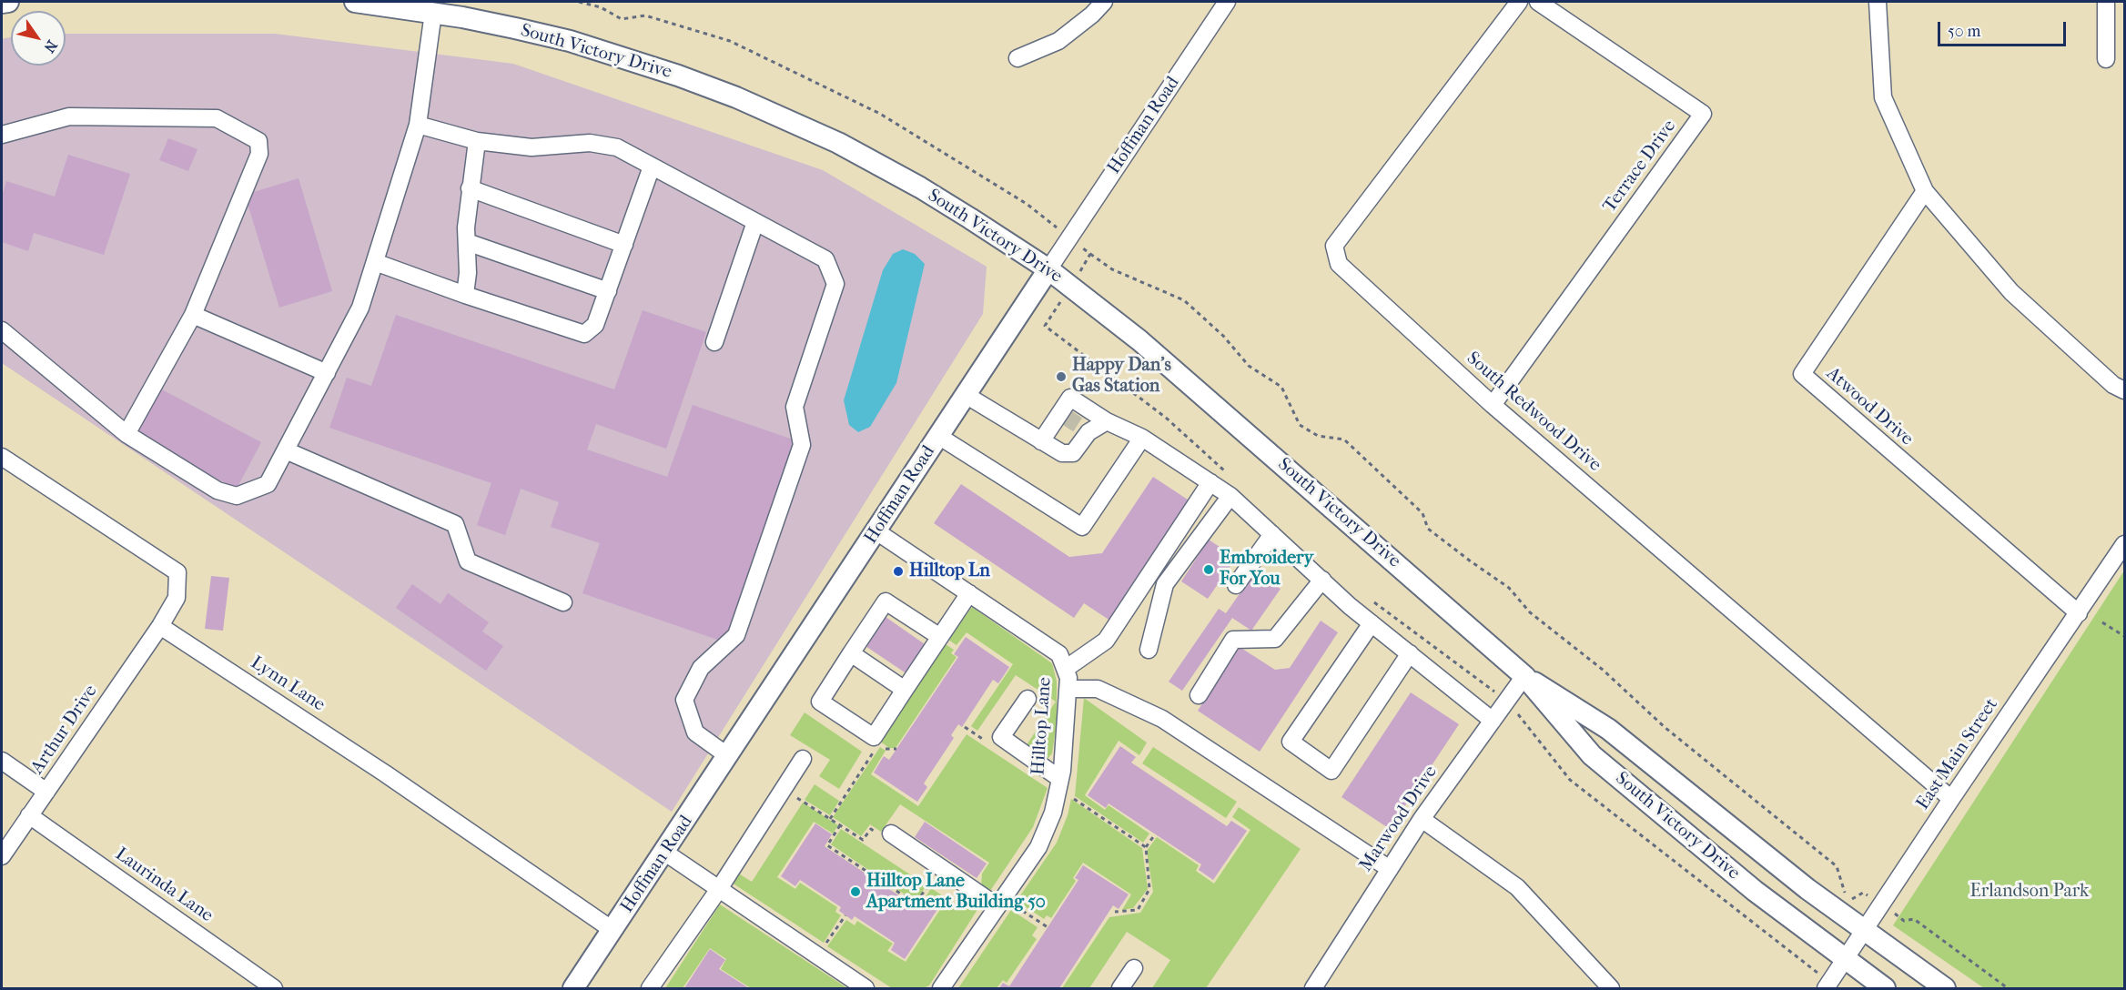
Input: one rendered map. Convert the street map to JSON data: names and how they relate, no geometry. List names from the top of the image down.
{
  "streets": {
    "main road": ["South Victory Drive", "Hoffman Road"],
    "street": [
      "Terrace Drive",
      "Atwood Drive",
      "South Redwood Drive",
      "Lynn Lane",
      "Hilltop Lane",
      "Arthur Drive",
      "East Main Street",
      "Marwood Drive",
      "Laurinda Lane"
    ]
  },
  "crossings": [
    ["South Victory Drive", "Hoffman Road"],
    ["South Victory Drive", "East Main Street"],
    ["South Victory Drive", "Marwood Drive"],
    ["Hoffman Road", "Lynn Lane"],
    ["Hoffman Road", "Hilltop Lane"],
    ["Terrace Drive", "South Redwood Drive"],
    ["Atwood Drive", "East Main Street"],
    ["South Redwood Drive", "East Main Street"],
    ["Lynn Lane", "Arthur Drive"],
    ["Arthur Drive", "Laurinda Lane"]
  ],
  "parks": ["Erlandson Park"],
  "places": [
    "Happy Dan's Gas Station",
    "Embroidery For You",
    "Hilltop Ln",
    "Hilltop Lane Apartment Building 50"
  ],
  "scale_bar": "50 m",
  "north": "bottom right"
}
